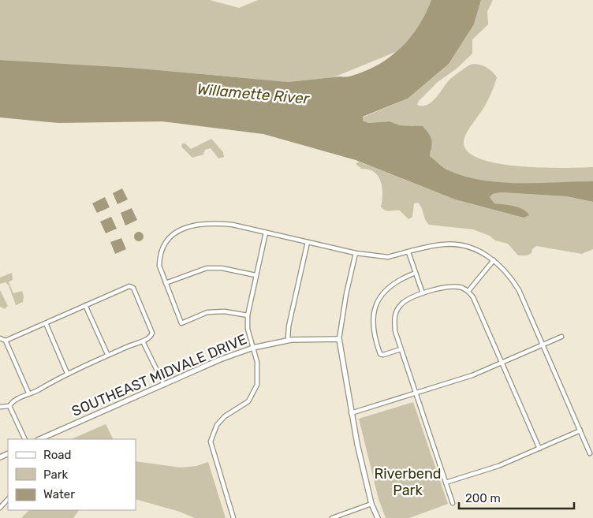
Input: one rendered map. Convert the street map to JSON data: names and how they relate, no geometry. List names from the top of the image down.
{
  "streets": {
    "street": ["SOUTHEAST MIDVALE DRIVE"]
  },
  "water": ["Willamette River"],
  "parks": ["Riverbend Park"],
  "legend": ["Road", "Park", "Water"],
  "scale_bar": "200 m"
}
